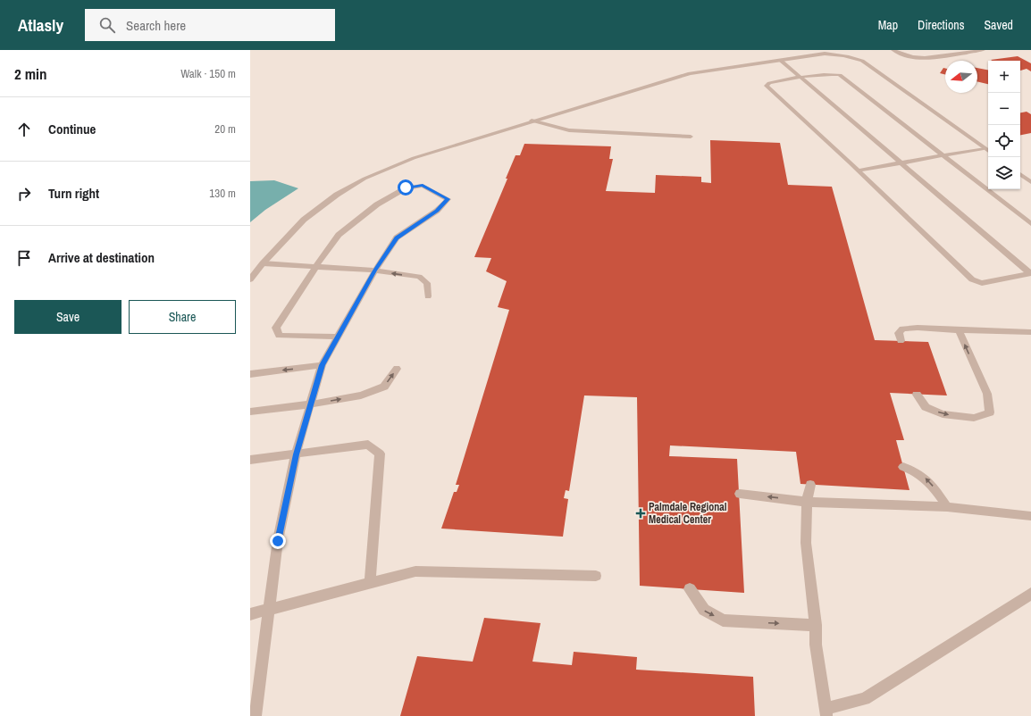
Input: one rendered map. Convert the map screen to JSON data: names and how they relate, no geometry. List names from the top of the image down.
{
  "places": {
    "health": ["Palmdale Regional Medical Center"]
  },
  "north": "left",
  "page": {
    "header": "Atlasly",
    "search": "Search here",
    "nav": ["Map", "Directions", "Saved"],
    "heading": ["2 min", "Walk · 150 m"],
    "map_buttons": ["+", "−"],
    "list": [
      ["Continue", "20 m"],
      ["Turn right", "130 m"],
      "Arrive at destination"
    ],
    "buttons": ["Save", "Share"]
  }
}
